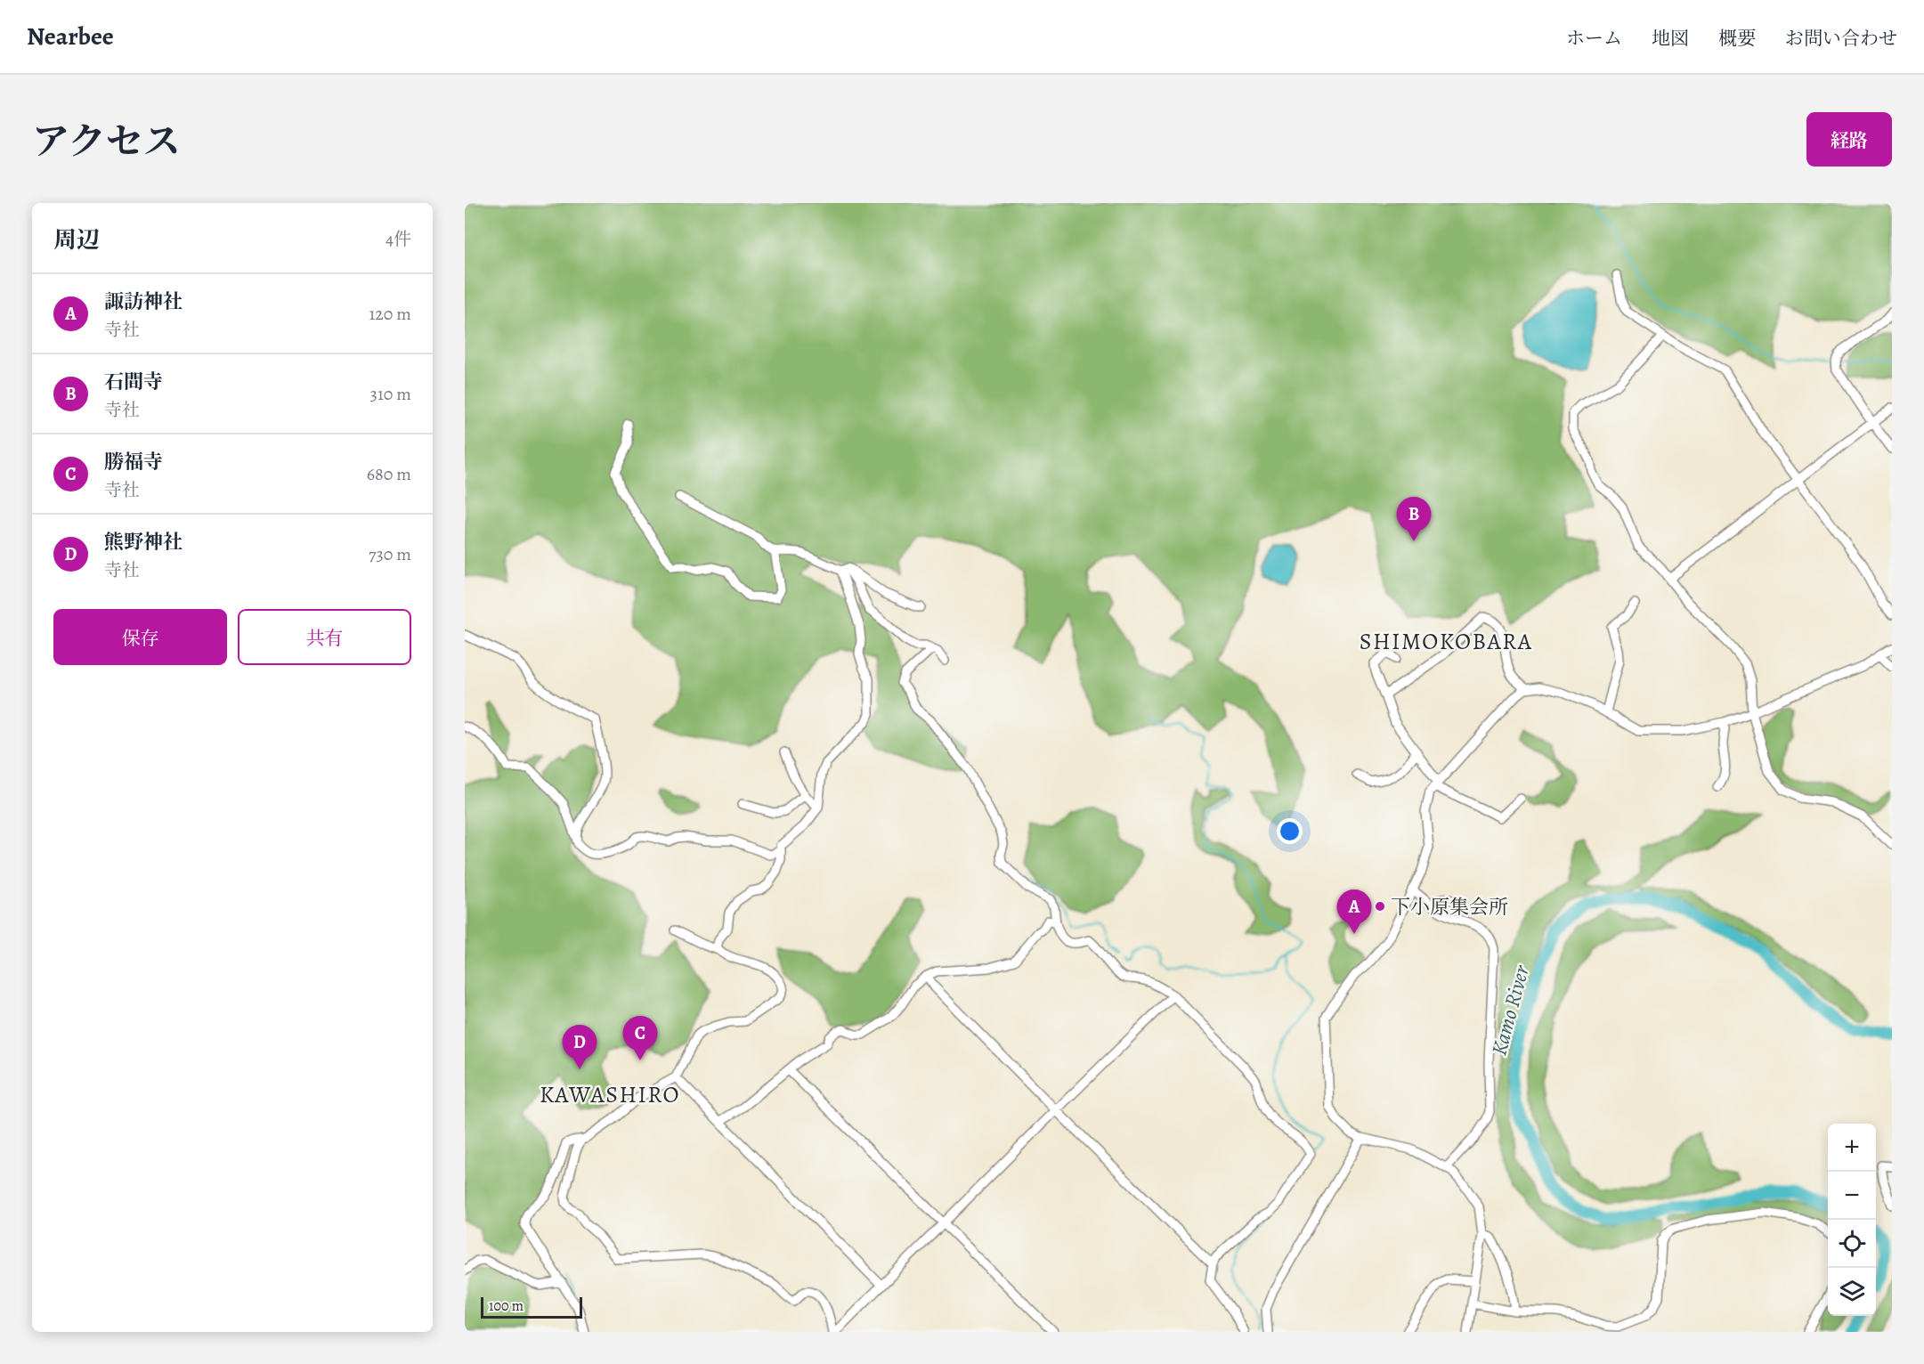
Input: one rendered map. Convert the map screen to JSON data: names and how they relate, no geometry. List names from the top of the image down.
{
  "districts": ["SHIMOKOBARA", "KAWASHIRO"],
  "water": ["Kamo River"],
  "places": ["下小原集会所"],
  "scale_bar": "100 m",
  "page": {
    "header": "Nearbee",
    "nav": [
      "ホーム",
      "地図",
      "概要",
      "お問い合わせ"
    ],
    "title": "アクセス",
    "buttons": [
      "経路",
      ["保存", "共有"]
    ],
    "heading": ["周辺", "4件"],
    "list": [
      {
        "mark": "A",
        "name": "諏訪神社",
        "note": "寺社",
        "value": "120 m"
      },
      {
        "mark": "B",
        "name": "石間寺",
        "note": "寺社",
        "value": "310 m"
      },
      {
        "mark": "C",
        "name": "勝福寺",
        "note": "寺社",
        "value": "680 m"
      },
      {
        "mark": "D",
        "name": "熊野神社",
        "note": "寺社",
        "value": "730 m"
      }
    ],
    "pins": [
      "B",
      "A",
      "C",
      "D"
    ],
    "map_buttons": ["+", "−"],
    "scale": "100 m"
  }
}
